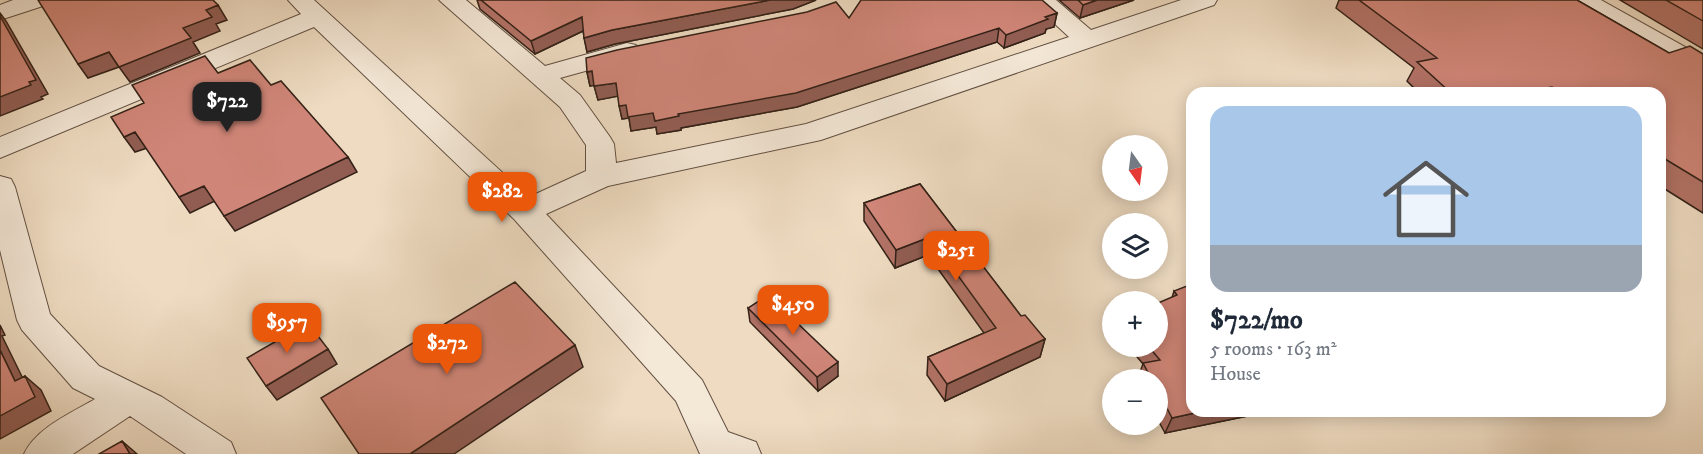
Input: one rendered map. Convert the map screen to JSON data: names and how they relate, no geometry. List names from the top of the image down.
{
  "north": "bottom",
  "page": {
    "price": [
      "$722",
      "$282",
      "$251",
      "$450",
      "$957",
      "$272"
    ],
    "list": [
      {
        "name": "$722/mo",
        "note": "5 rooms · 163 m² · House"
      }
    ],
    "map_buttons": ["+", "−"]
  }
}
